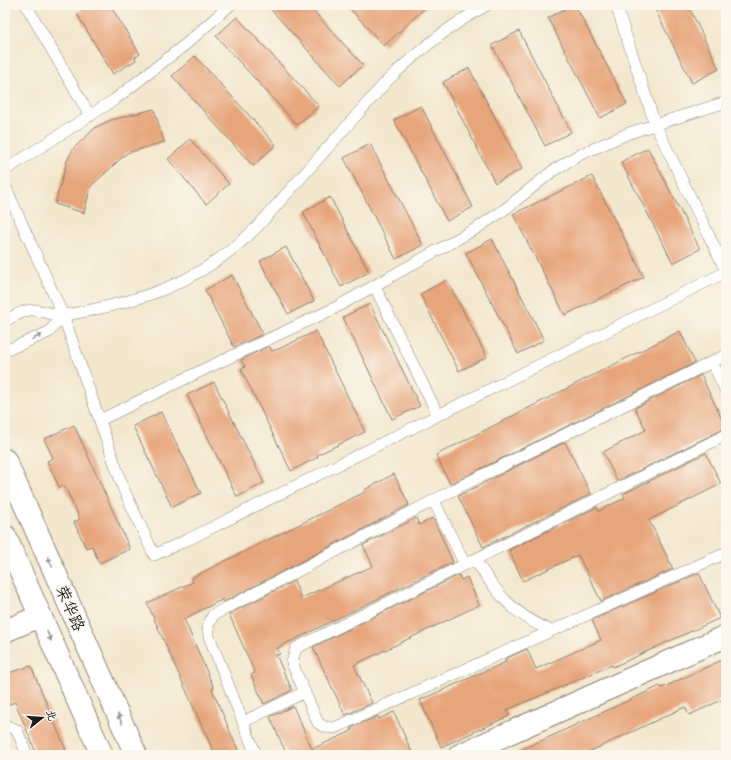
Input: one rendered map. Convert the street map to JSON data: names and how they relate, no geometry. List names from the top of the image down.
{
  "streets": {
    "street": ["荣华路"]
  },
  "north": "right"
}
